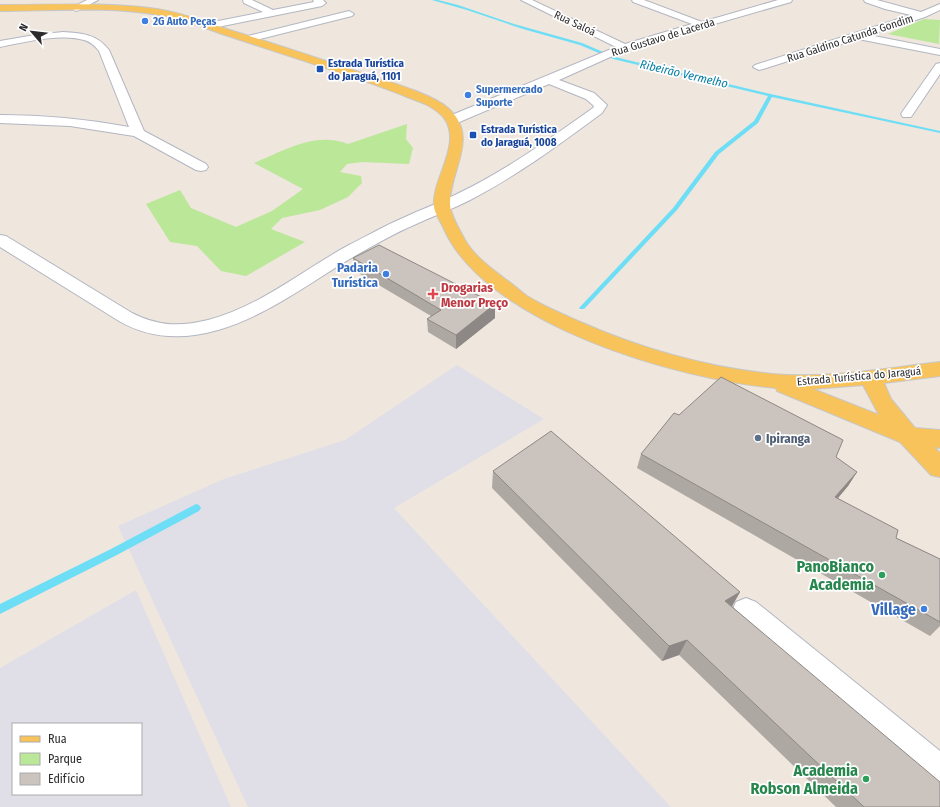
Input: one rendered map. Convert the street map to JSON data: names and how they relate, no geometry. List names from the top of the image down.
{
  "streets": {
    "main road": ["Estrada Turística do Jaraguá"],
    "street": ["Rua Saloá", "Rua Gustavo de Lacerda", "Rua Galdino Catunda Gondim"]
  },
  "crossings": [
    ["Rua Saloá", "Rua Gustavo de Lacerda"]
  ],
  "water": ["Ribeirão Vermelho"],
  "places": {
    "other": [
      "2G Auto Peças",
      "Supermercado Suporte",
      "Padaria Turística",
      "Ipiranga",
      "PanoBianco Academia",
      "Village",
      "Academia Robson Almeida"
    ],
    "transit": ["Estrada Turística do Jaraguá, 1101", "Estrada Turística do Jaraguá, 1008"],
    "health": ["Drogarias Menor Preço"]
  },
  "legend": ["Rua", "Parque", "Edifício"],
  "north": "top left"
}
